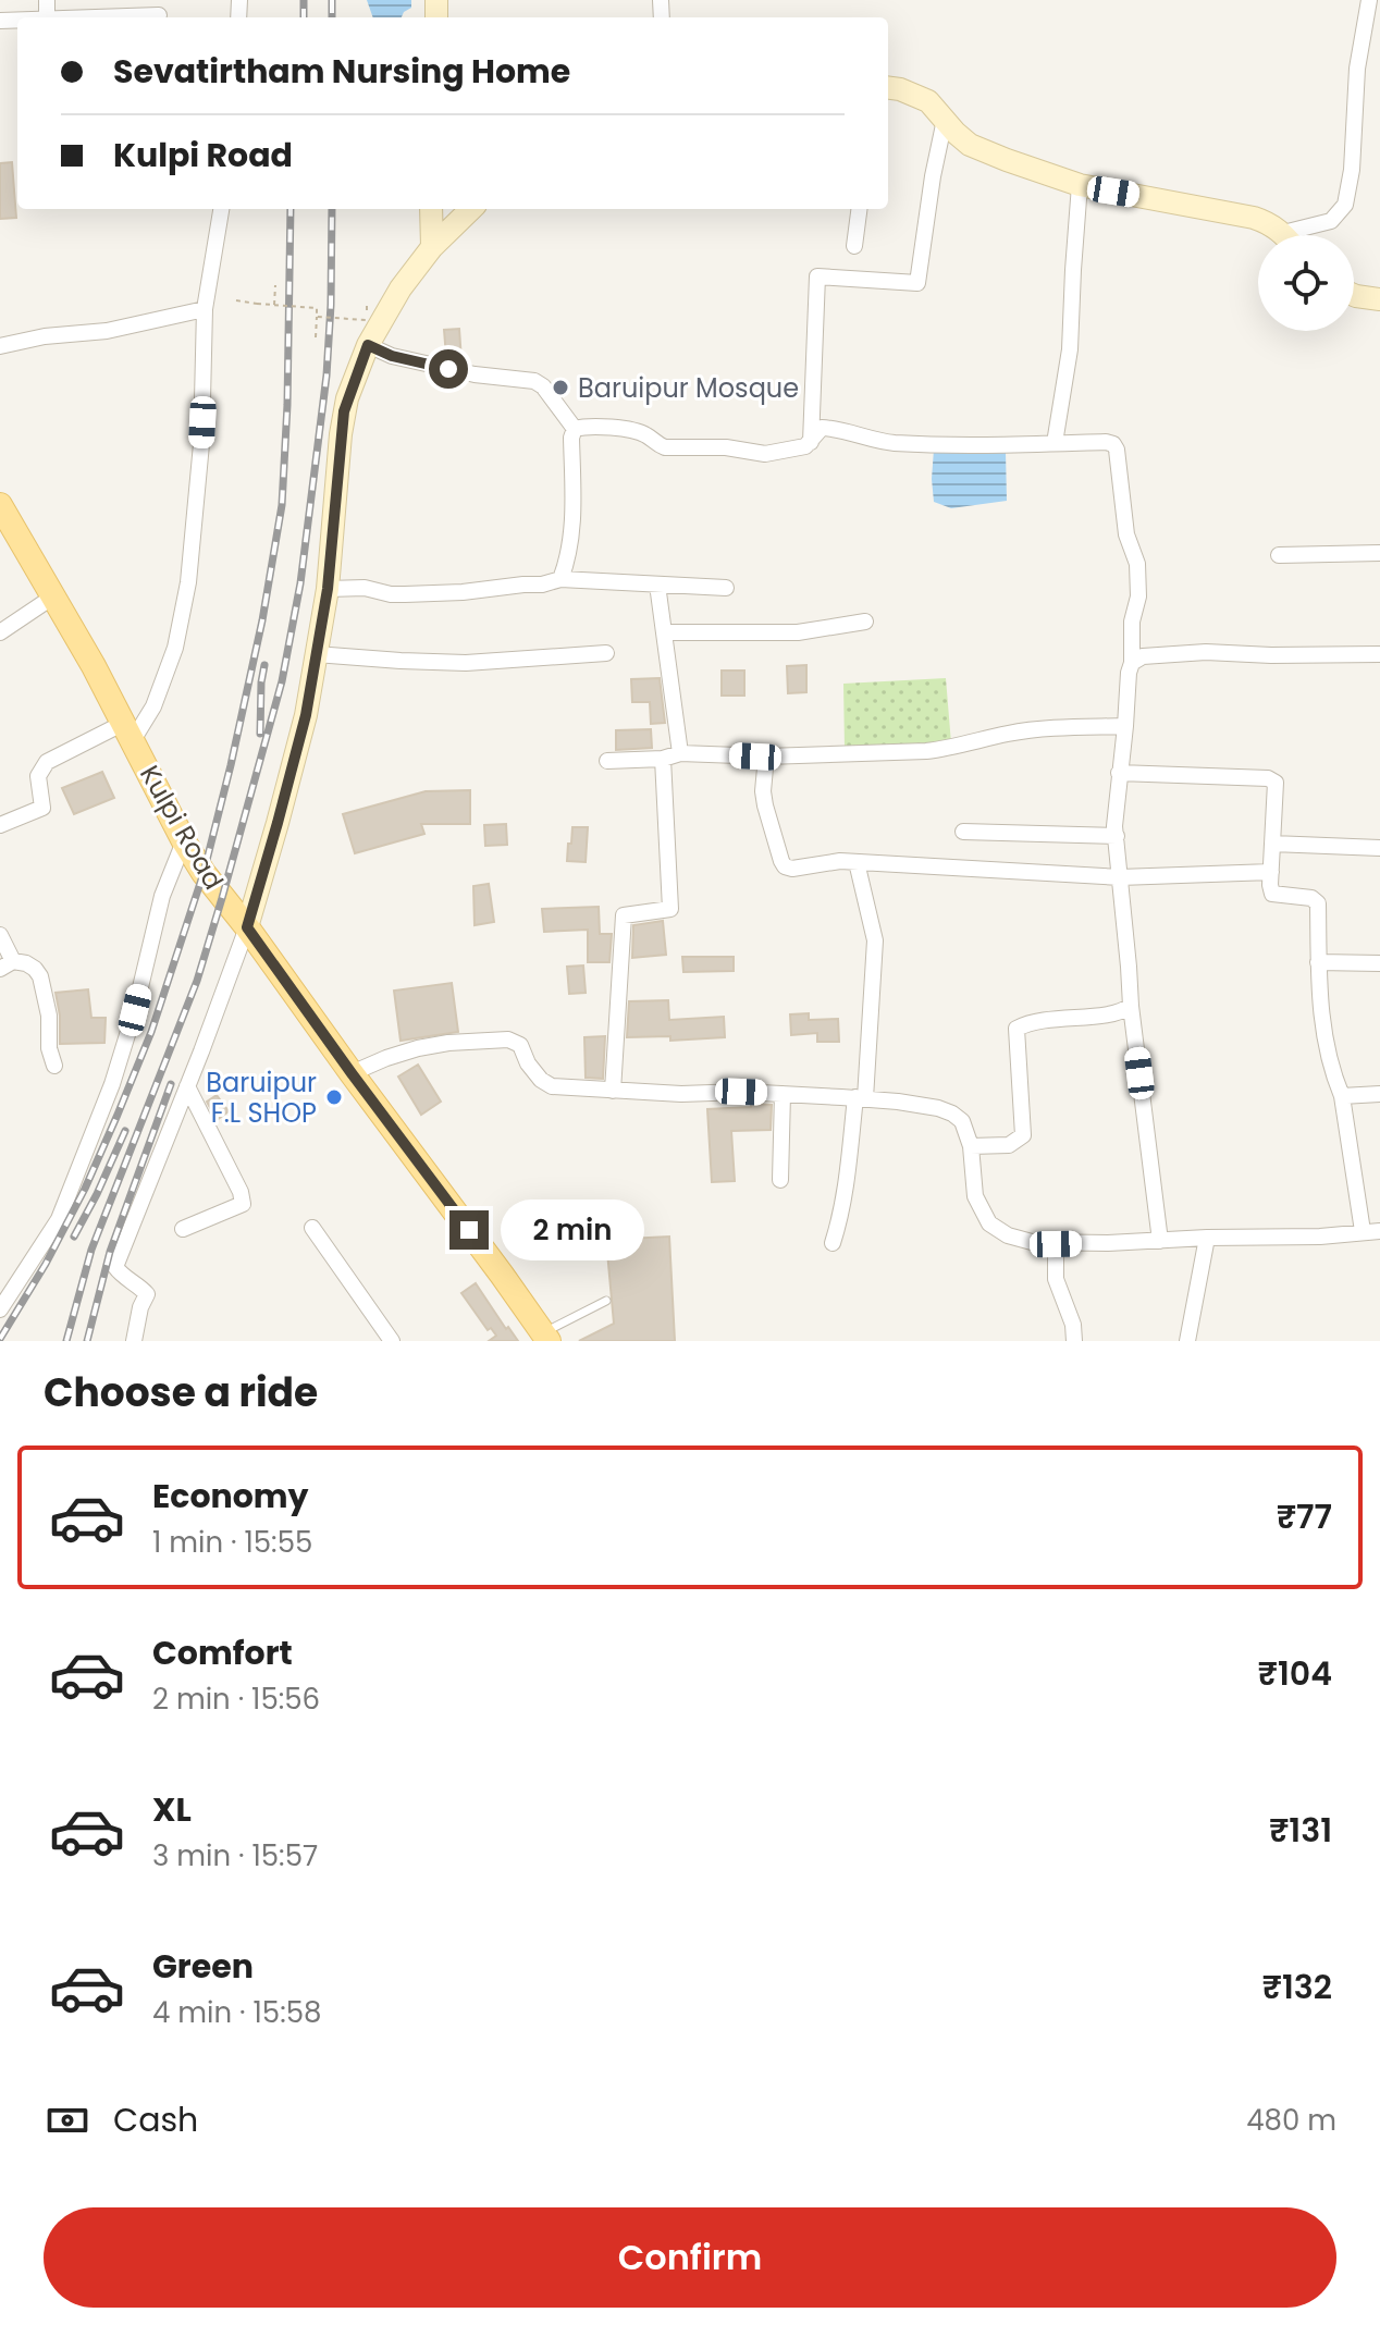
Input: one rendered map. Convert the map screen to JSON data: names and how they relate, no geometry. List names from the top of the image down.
{
  "streets": {
    "main road": ["Kulpi Road"]
  },
  "places": ["Baruipur Mosque", "Baruipur F.L SHOP"],
  "page": {
    "banner": ["Sevatirtham Nursing Home", "Kulpi Road"],
    "bubble": "2 min",
    "heading": "Choose a ride",
    "list": [
      {
        "name": "Economy",
        "note": "1 min · 15:55",
        "value": "₹77"
      },
      {
        "name": "Comfort",
        "note": "2 min · 15:56",
        "value": "₹104"
      },
      {
        "name": "XL",
        "note": "3 min · 15:57",
        "value": "₹131"
      },
      {
        "name": "Green",
        "note": "4 min · 15:58",
        "value": "₹132"
      }
    ],
    "pay": ["Cash", "480 m"],
    "buttons": "Confirm"
  }
}
